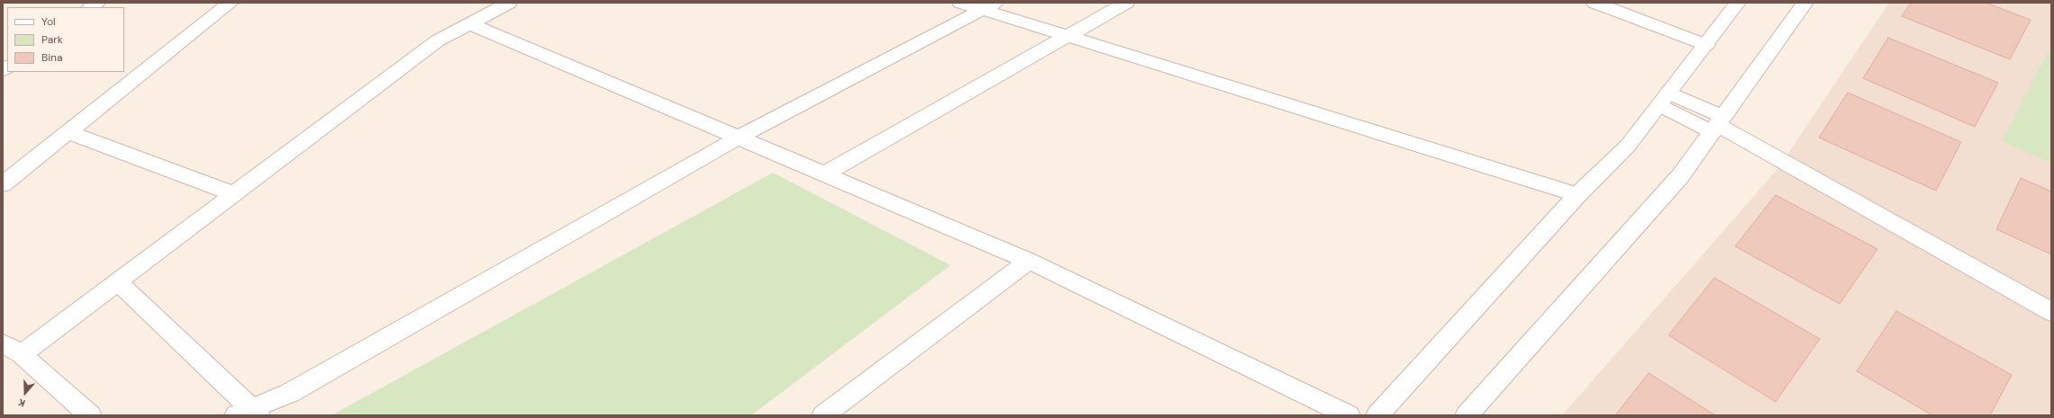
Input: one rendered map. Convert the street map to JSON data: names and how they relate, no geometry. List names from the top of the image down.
{
  "legend": ["Yol", "Park", "Bina"],
  "north": "bottom"
}
